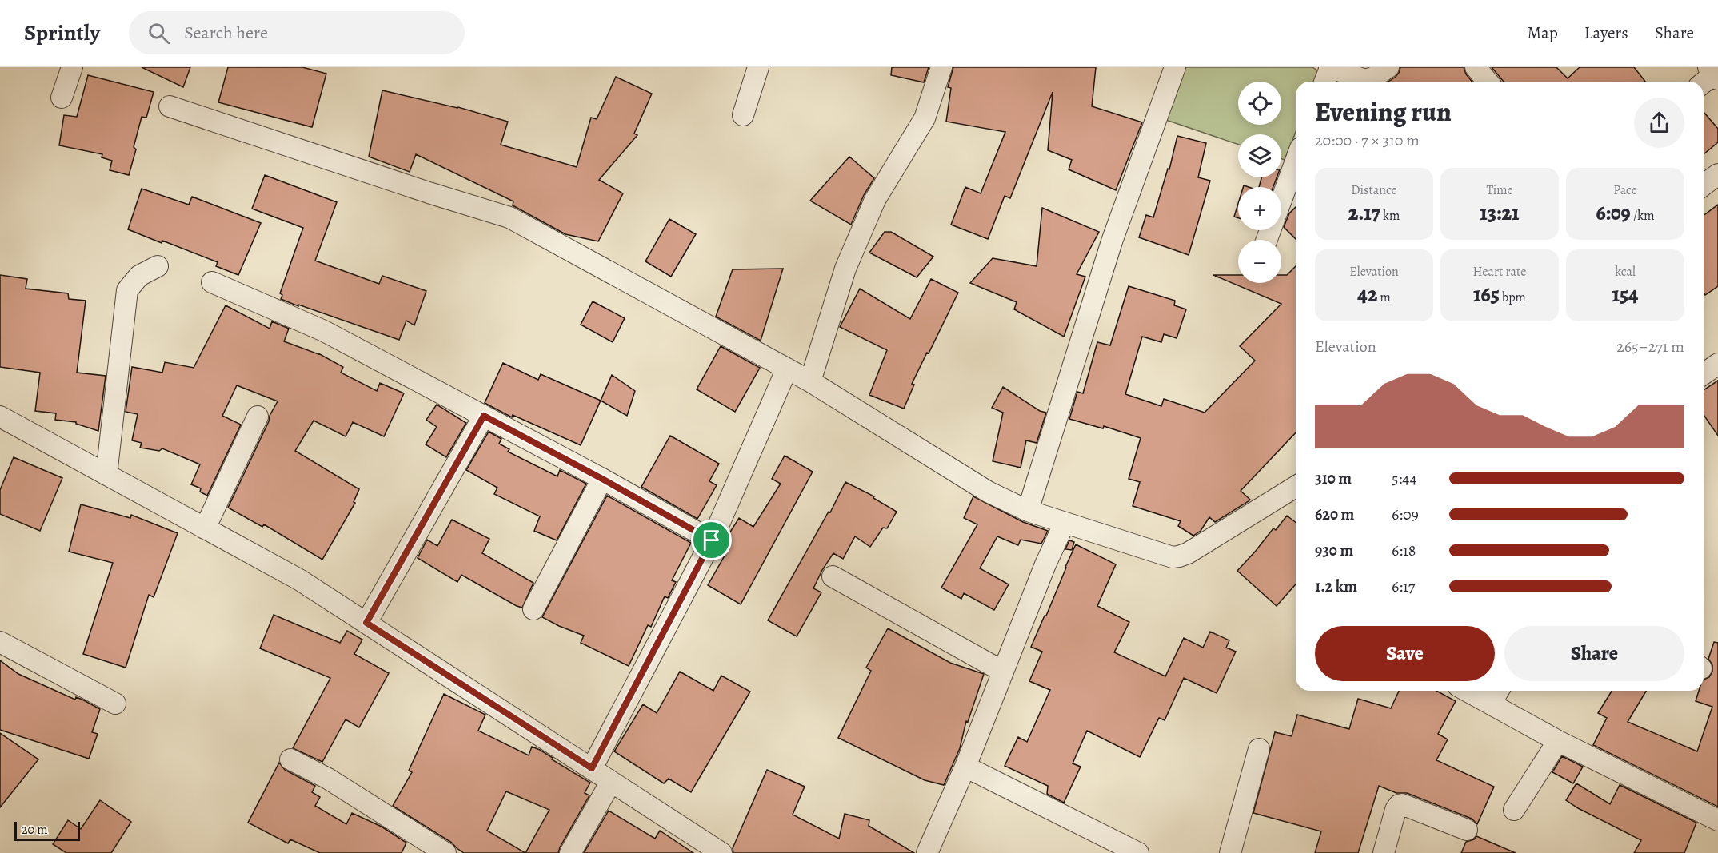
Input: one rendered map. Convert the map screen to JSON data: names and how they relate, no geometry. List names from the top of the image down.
{
  "scale_bar": "20 m",
  "page": {
    "header": "Sprintly",
    "search": "Search here",
    "nav": ["Map", "Layers", "Share"],
    "map_buttons": ["+", "−"],
    "heading": ["Evening run", "20:00 · 7 × 310 m"],
    "stats": [
      ["Distance", "2.17 km"],
      ["Time", "13:21"],
      ["Pace", "6:09 /km"],
      ["Elevation", "42 m"],
      ["Heart rate", "165 bpm"],
      ["kcal", "154"]
    ],
    "chart": ["Elevation", "265–271 m"],
    "list": [
      {
        "name": "310 m",
        "note": "5:44"
      },
      {
        "name": "620 m",
        "note": "6:09"
      },
      {
        "name": "930 m",
        "note": "6:18"
      },
      {
        "name": "1.2 km",
        "note": "6:17"
      }
    ],
    "buttons": ["Save", "Share"],
    "scale": "20 m"
  }
}
